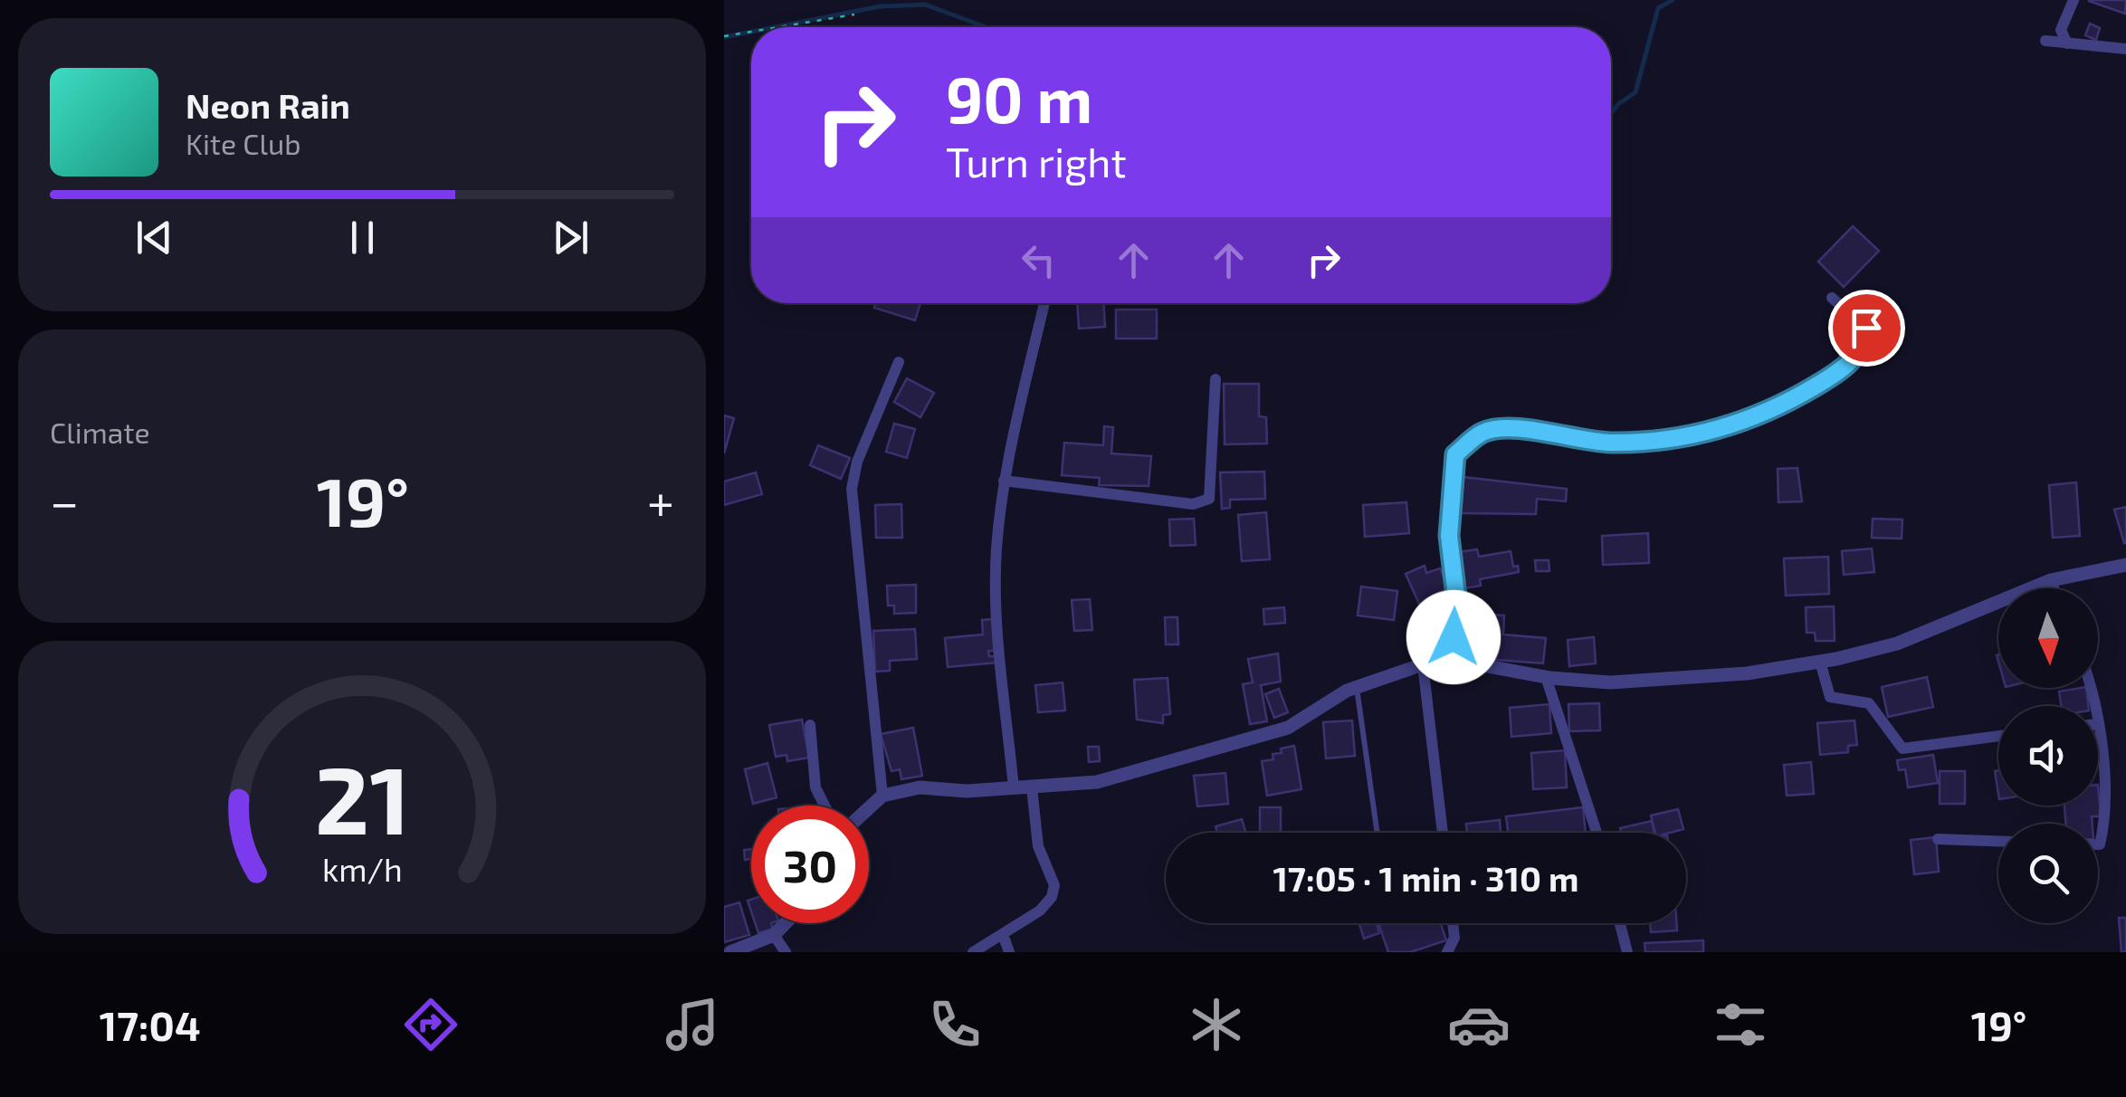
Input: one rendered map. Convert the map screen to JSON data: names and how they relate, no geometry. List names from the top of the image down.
{
  "north": "bottom",
  "page": {
    "turn": ["90 m", "Turn right"],
    "song": ["Neon Rain", "Kite Club"],
    "tile": "Climate",
    "heat": ["−", "19°", "+"],
    "limit": "30",
    "trip": "17:05 · 1 min · 310 m",
    "tabs": ["17:04", "19°"],
    "gauge": ["21", "km/h"]
  }
}
